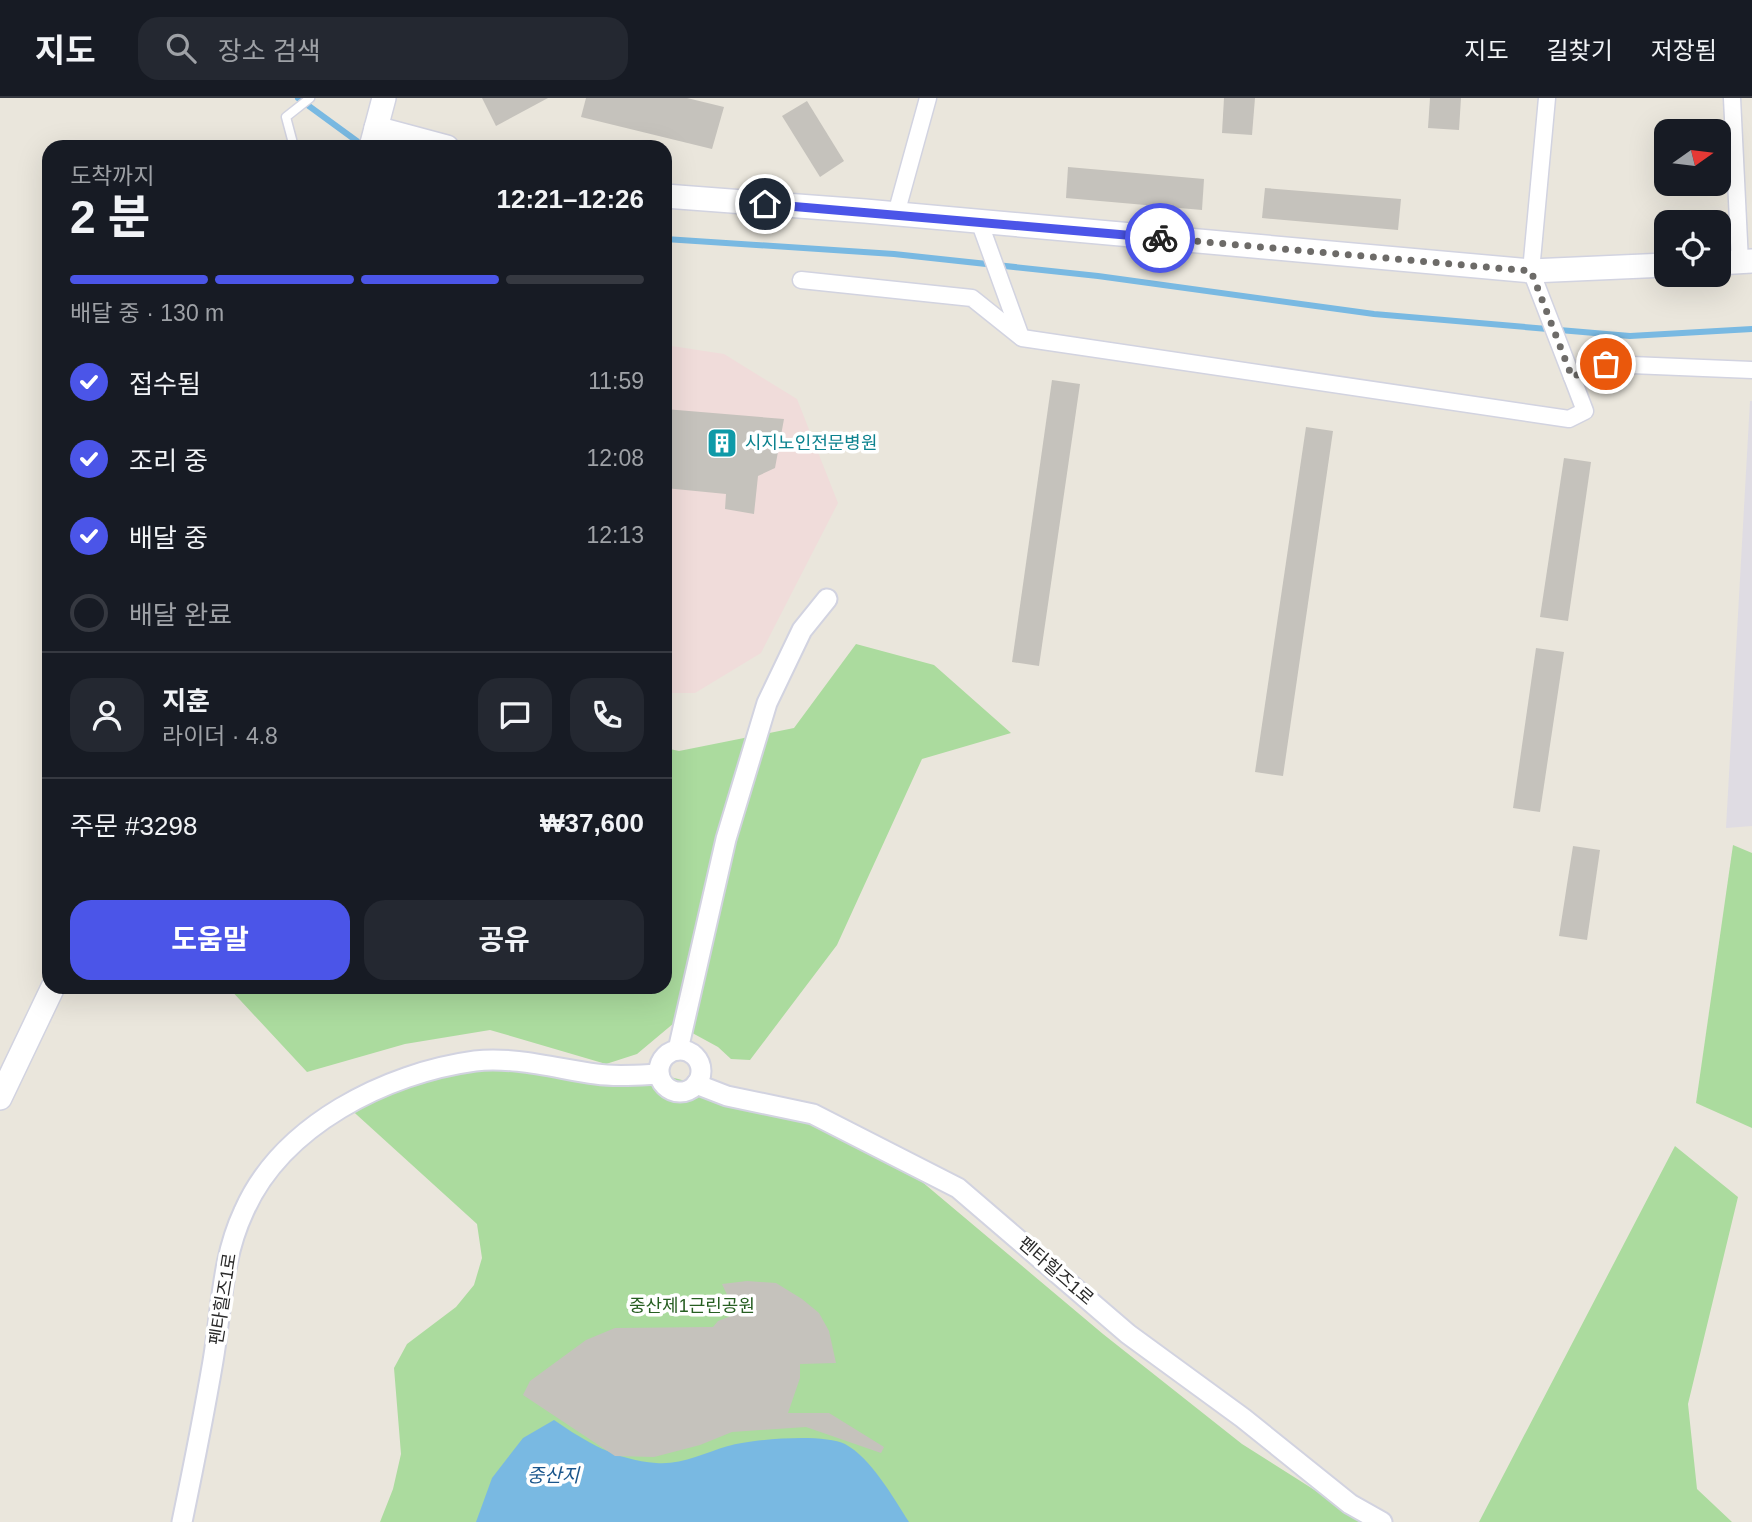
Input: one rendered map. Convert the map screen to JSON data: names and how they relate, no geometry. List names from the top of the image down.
{
  "streets": {
    "street": ["펜타힐즈1로"]
  },
  "water": ["중산지"],
  "parks": ["중산제1근린공원"],
  "places": {
    "building": ["시지노인전문병원"]
  },
  "north": "right",
  "page": {
    "header": "지도",
    "search": "장소 검색",
    "nav": ["지도", "길찾기", "저장됨"],
    "heading": ["2 분", "도착까지", "12:21–12:26"],
    "panel": [
      "지훈",
      "라이더 · 4.8",
      "주문 #3298",
      "₩37,600"
    ],
    "bar": "배달 중 · 130 m",
    "list": [
      ["접수됨", "11:59"],
      ["조리 중", "12:08"],
      ["배달 중", "12:13"],
      "배달 완료"
    ],
    "buttons": ["도움말", "공유"]
  }
}
